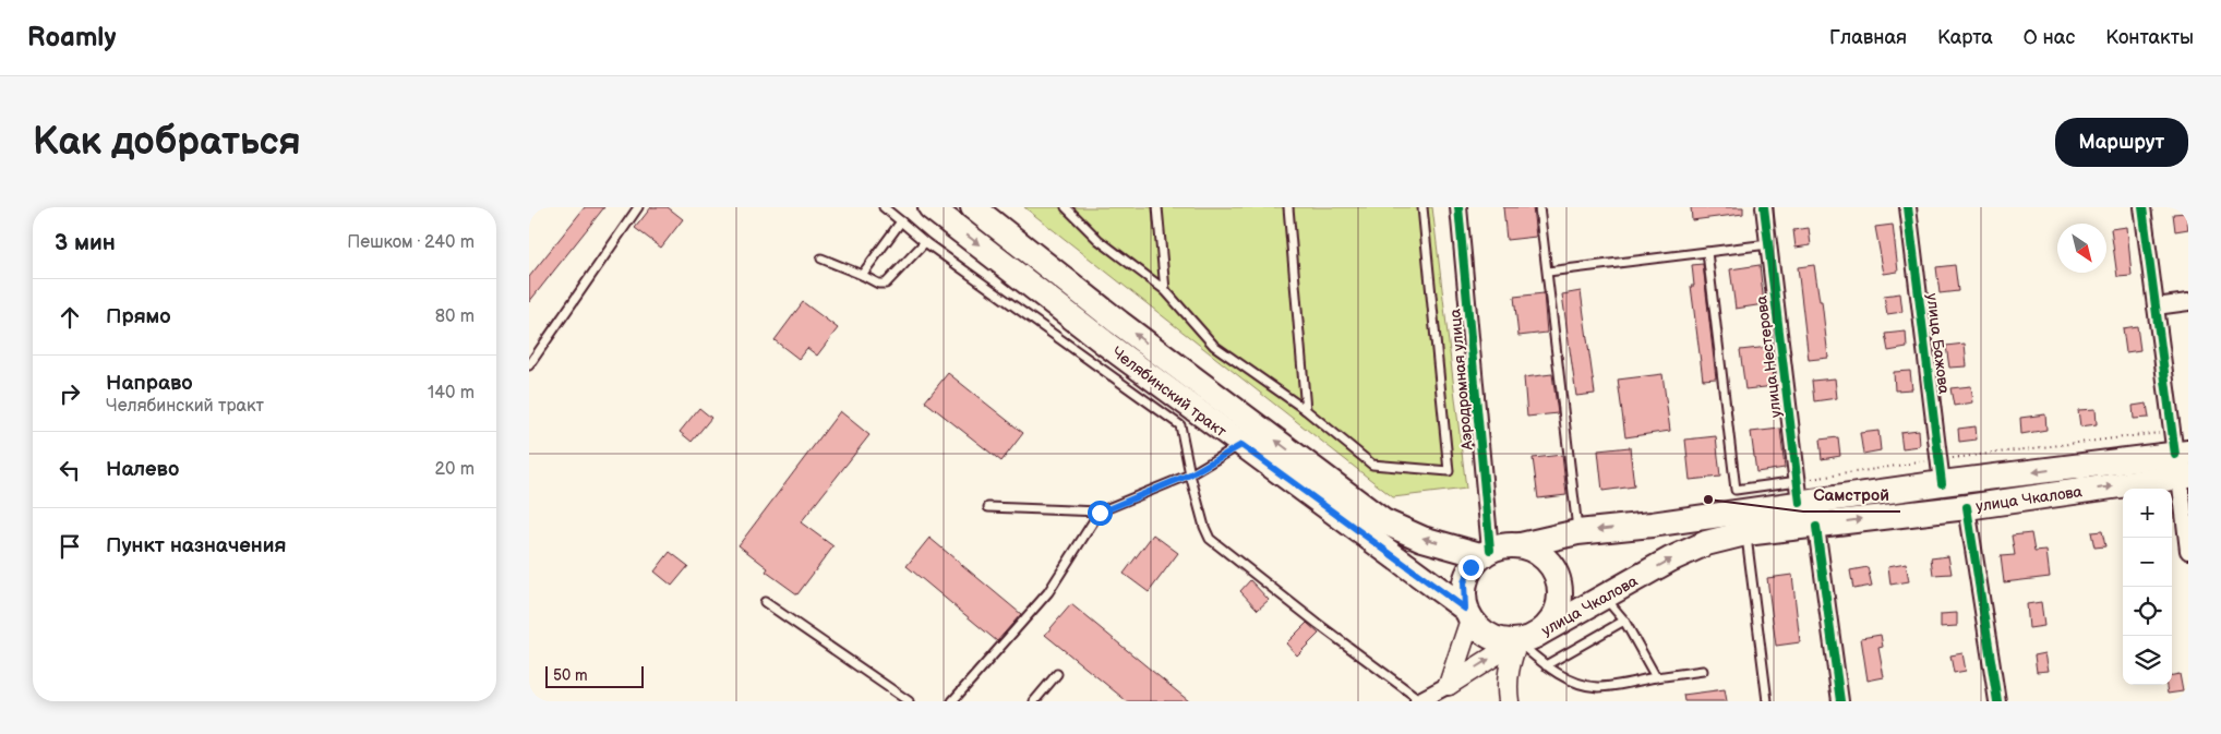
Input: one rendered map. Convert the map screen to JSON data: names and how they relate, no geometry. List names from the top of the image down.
{
  "streets": {
    "main road": ["Челябинский тракт", "улица Чкалова"],
    "street": ["улица Бажова", "улица Нестерова", "Аэродромная улица"]
  },
  "crossings": [
    ["улица Бажова", "улица Чкалова"],
    ["улица Нестерова", "улица Чкалова"],
    ["Аэродромная улица", "Челябинский тракт"],
    ["Аэродромная улица", "улица Чкалова"],
    ["Челябинский тракт", "улица Чкалова"]
  ],
  "places": ["Самстрой"],
  "scale_bar": "50 m",
  "north": "bottom right",
  "page": {
    "header": "Roamly",
    "nav": [
      "Главная",
      "Карта",
      "О нас",
      "Контакты"
    ],
    "buttons": "Маршрут",
    "title": "Как добраться",
    "heading": ["3 мин", "Пешком · 240 m"],
    "list": [
      ["Прямо", "80 m"],
      ["Направо", "Челябинский тракт", "140 m"],
      ["Налево", "20 m"],
      "Пункт назначения"
    ],
    "map_buttons": ["+", "−"],
    "scale": "50 m"
  }
}
